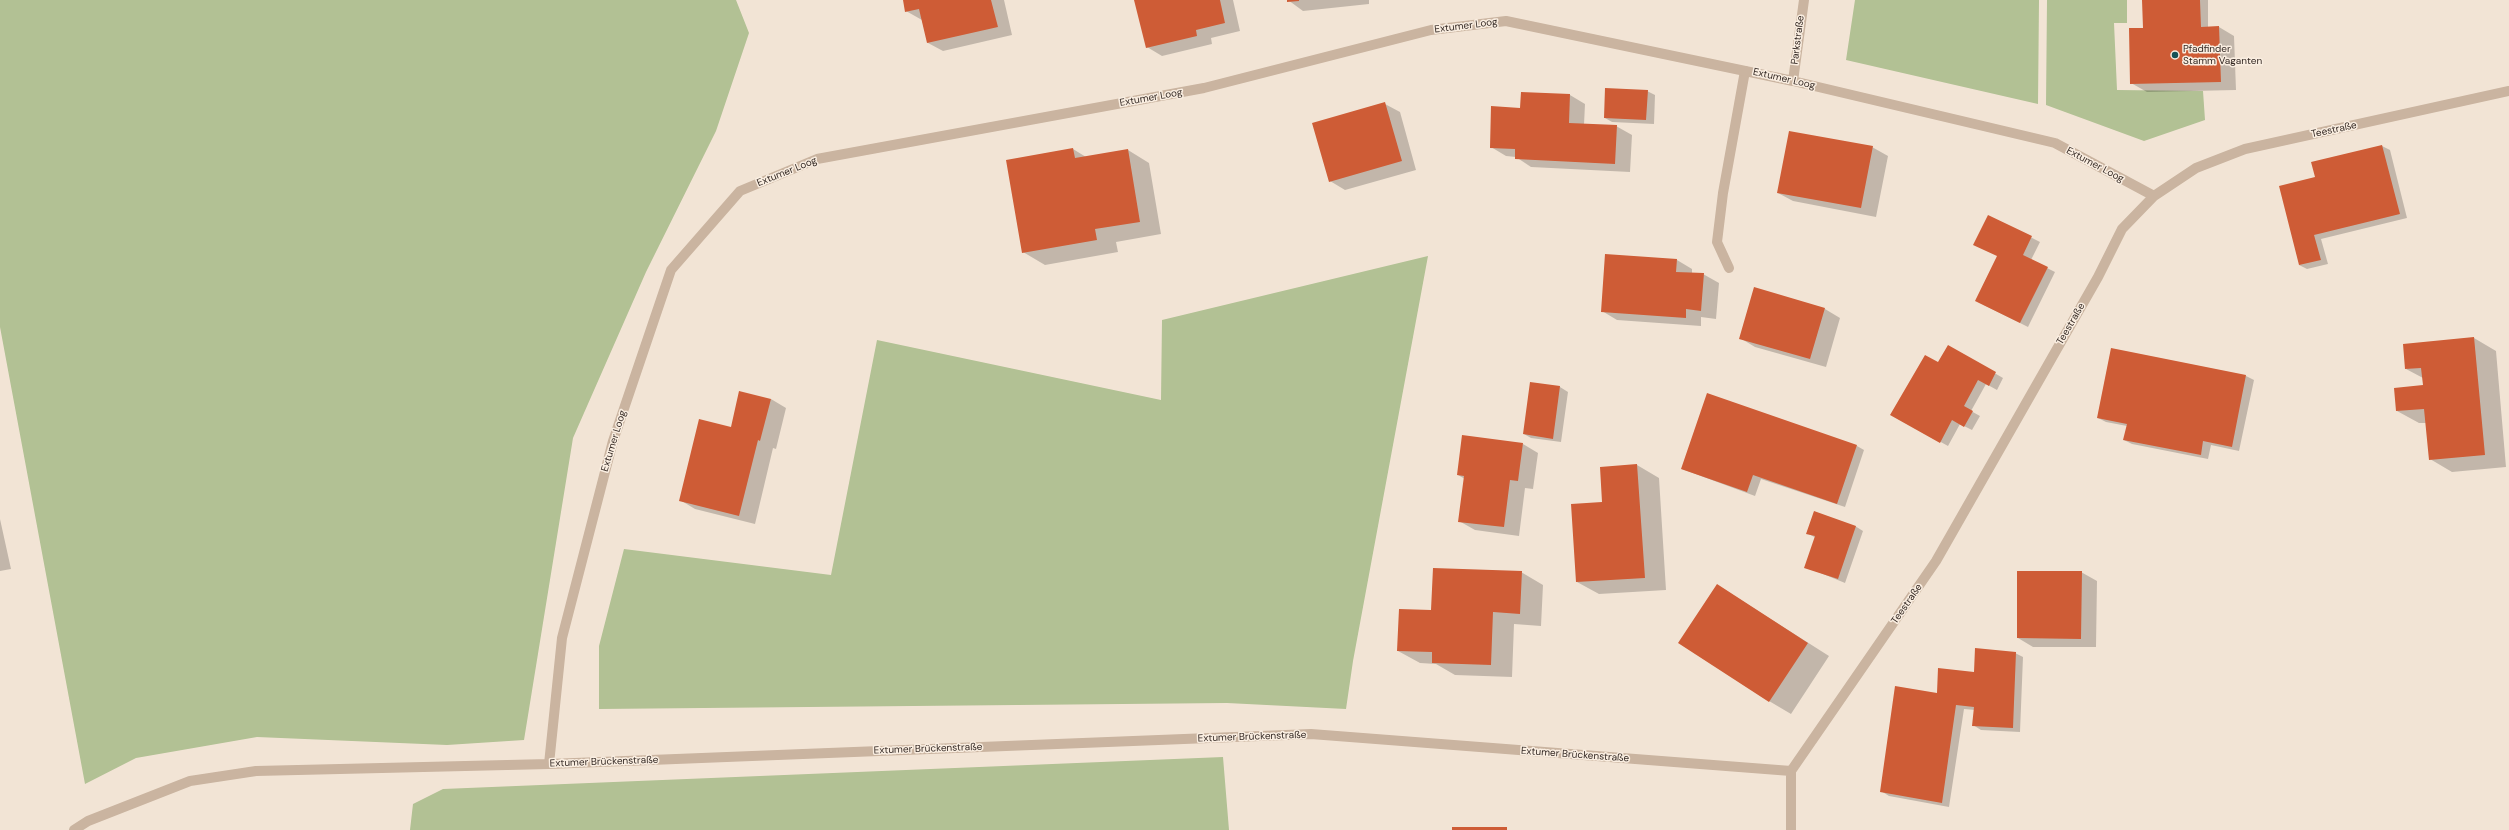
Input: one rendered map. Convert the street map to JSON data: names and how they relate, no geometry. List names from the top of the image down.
{
  "streets": {
    "street": [
      "Extumer Loog",
      "Parkstraße",
      "Teestraße",
      "Extumer Brückenstraße"
    ]
  },
  "crossings": [
    ["Extumer Loog", "Parkstraße"],
    ["Extumer Loog", "Teestraße"],
    ["Extumer Loog", "Extumer Brückenstraße"],
    ["Teestraße", "Extumer Brückenstraße"]
  ],
  "places": ["Pfadfinder Stamm Vaganten"]
}
